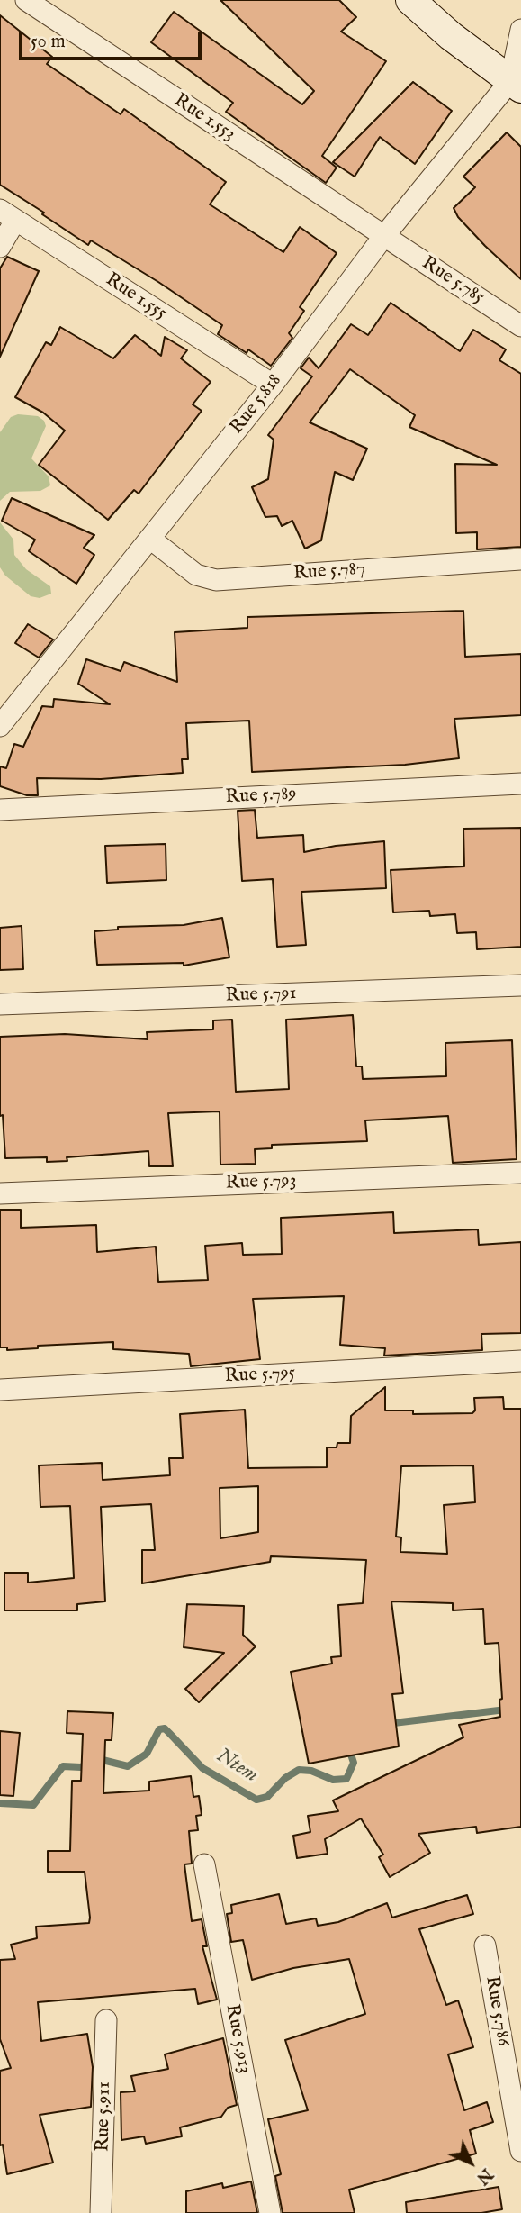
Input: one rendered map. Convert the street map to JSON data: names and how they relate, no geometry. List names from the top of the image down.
{
  "streets": {
    "street": [
      "Rue 1.553",
      "Rue 5.785",
      "Rue 1.555",
      "Rue 5.818",
      "Rue 5.787",
      "Rue 5.789",
      "Rue 5.791",
      "Rue 5.793",
      "Rue 5.795",
      "Rue 5.786",
      "Rue 5.913",
      "Rue 5.911"
    ]
  },
  "crossings": [
    ["Rue 1.553", "Rue 5.785"],
    ["Rue 1.553", "Rue 5.818"],
    ["Rue 5.785", "Rue 5.818"],
    ["Rue 1.555", "Rue 5.818"],
    ["Rue 5.818", "Rue 5.787"]
  ],
  "water": ["Ntem"],
  "scale_bar": "50 m",
  "north": "bottom right"
}
